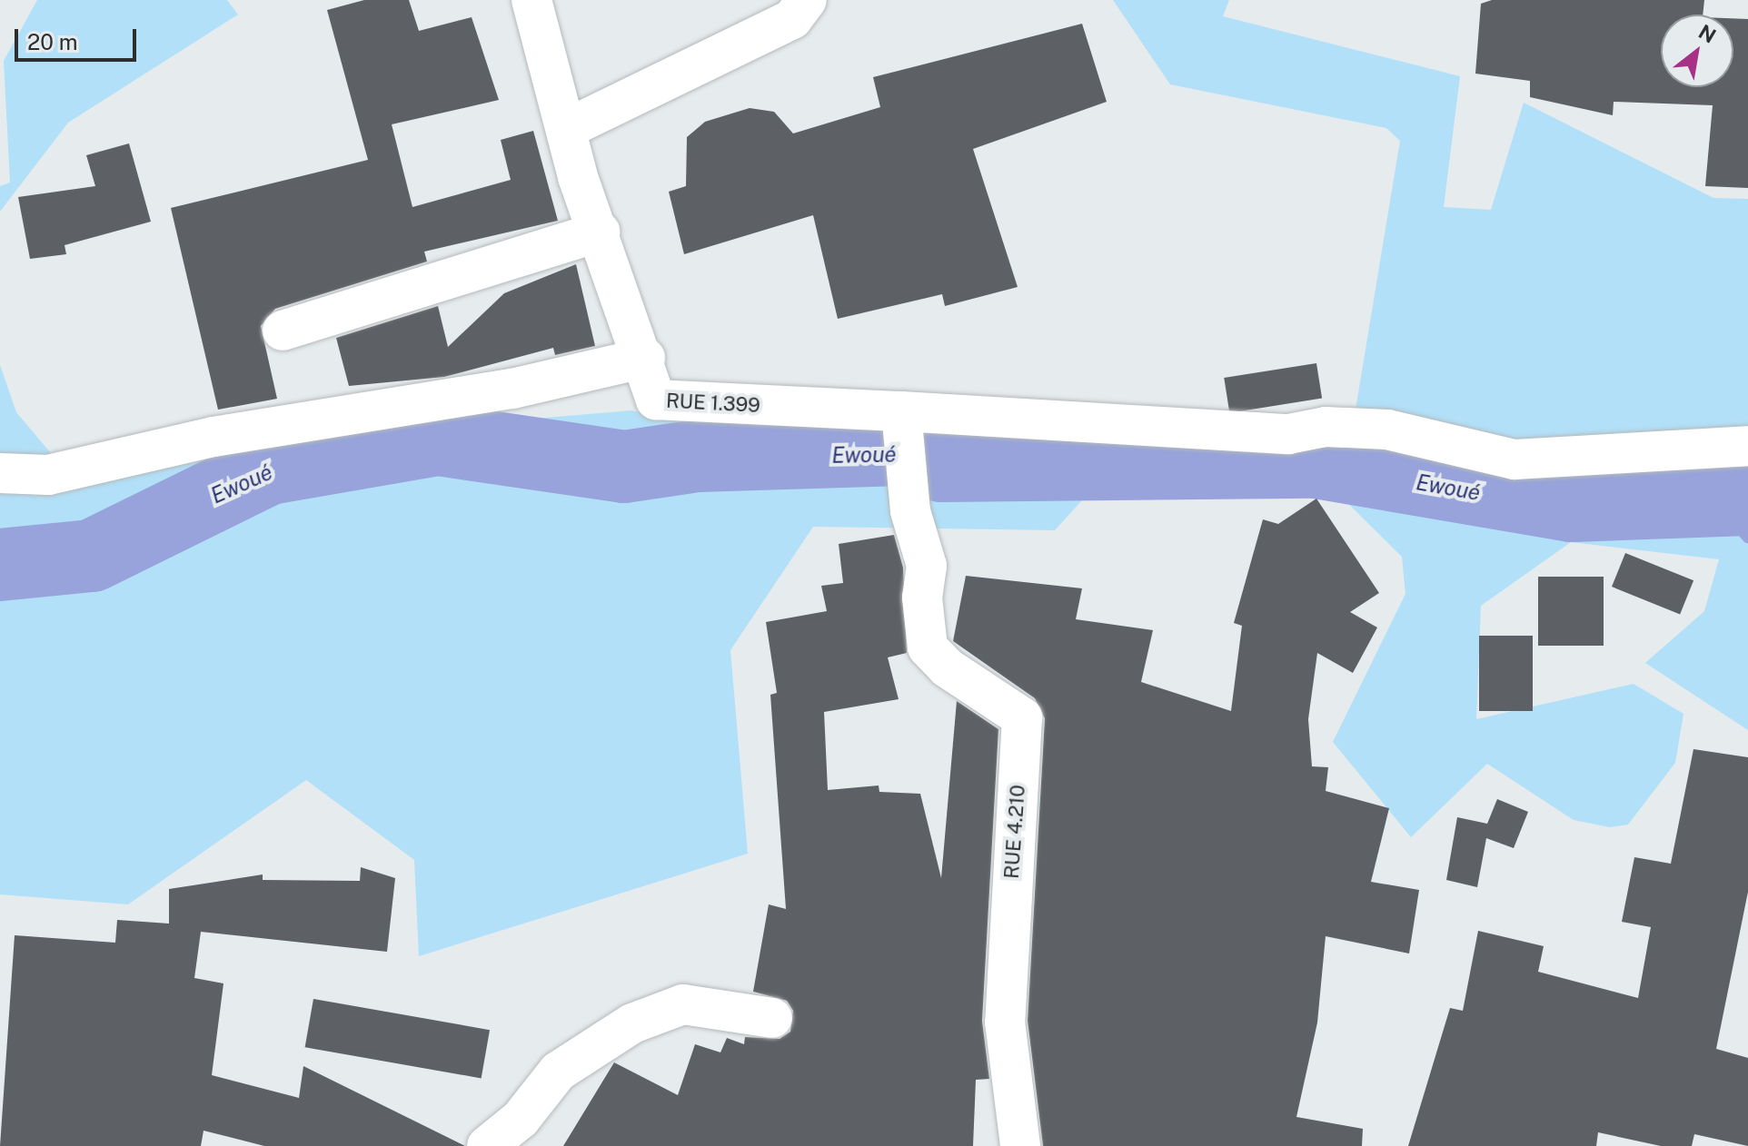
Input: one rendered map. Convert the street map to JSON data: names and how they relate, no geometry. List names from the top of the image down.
{
  "streets": {
    "street": ["RUE 1.399", "RUE 4.210"]
  },
  "crossings": [
    ["RUE 1.399", "RUE 4.210"]
  ],
  "water": ["Ewoué"],
  "scale_bar": "20 m",
  "north": "top right"
}
